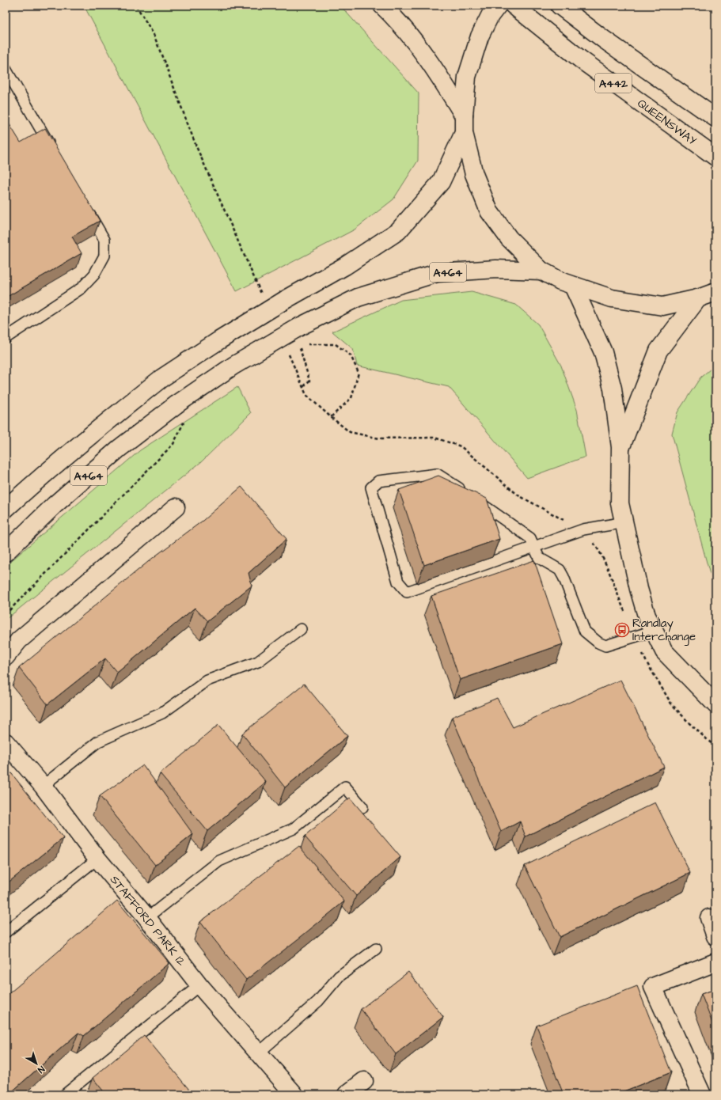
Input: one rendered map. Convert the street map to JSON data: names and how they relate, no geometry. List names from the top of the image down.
{
  "streets": {
    "main road": [
      "A442",
      "QUEENSWAY",
      "A464",
      "STAFFORD PARK 12"
    ]
  },
  "places": {
    "bus stop": ["Randlay Interchange"]
  },
  "north": "bottom right"
}
